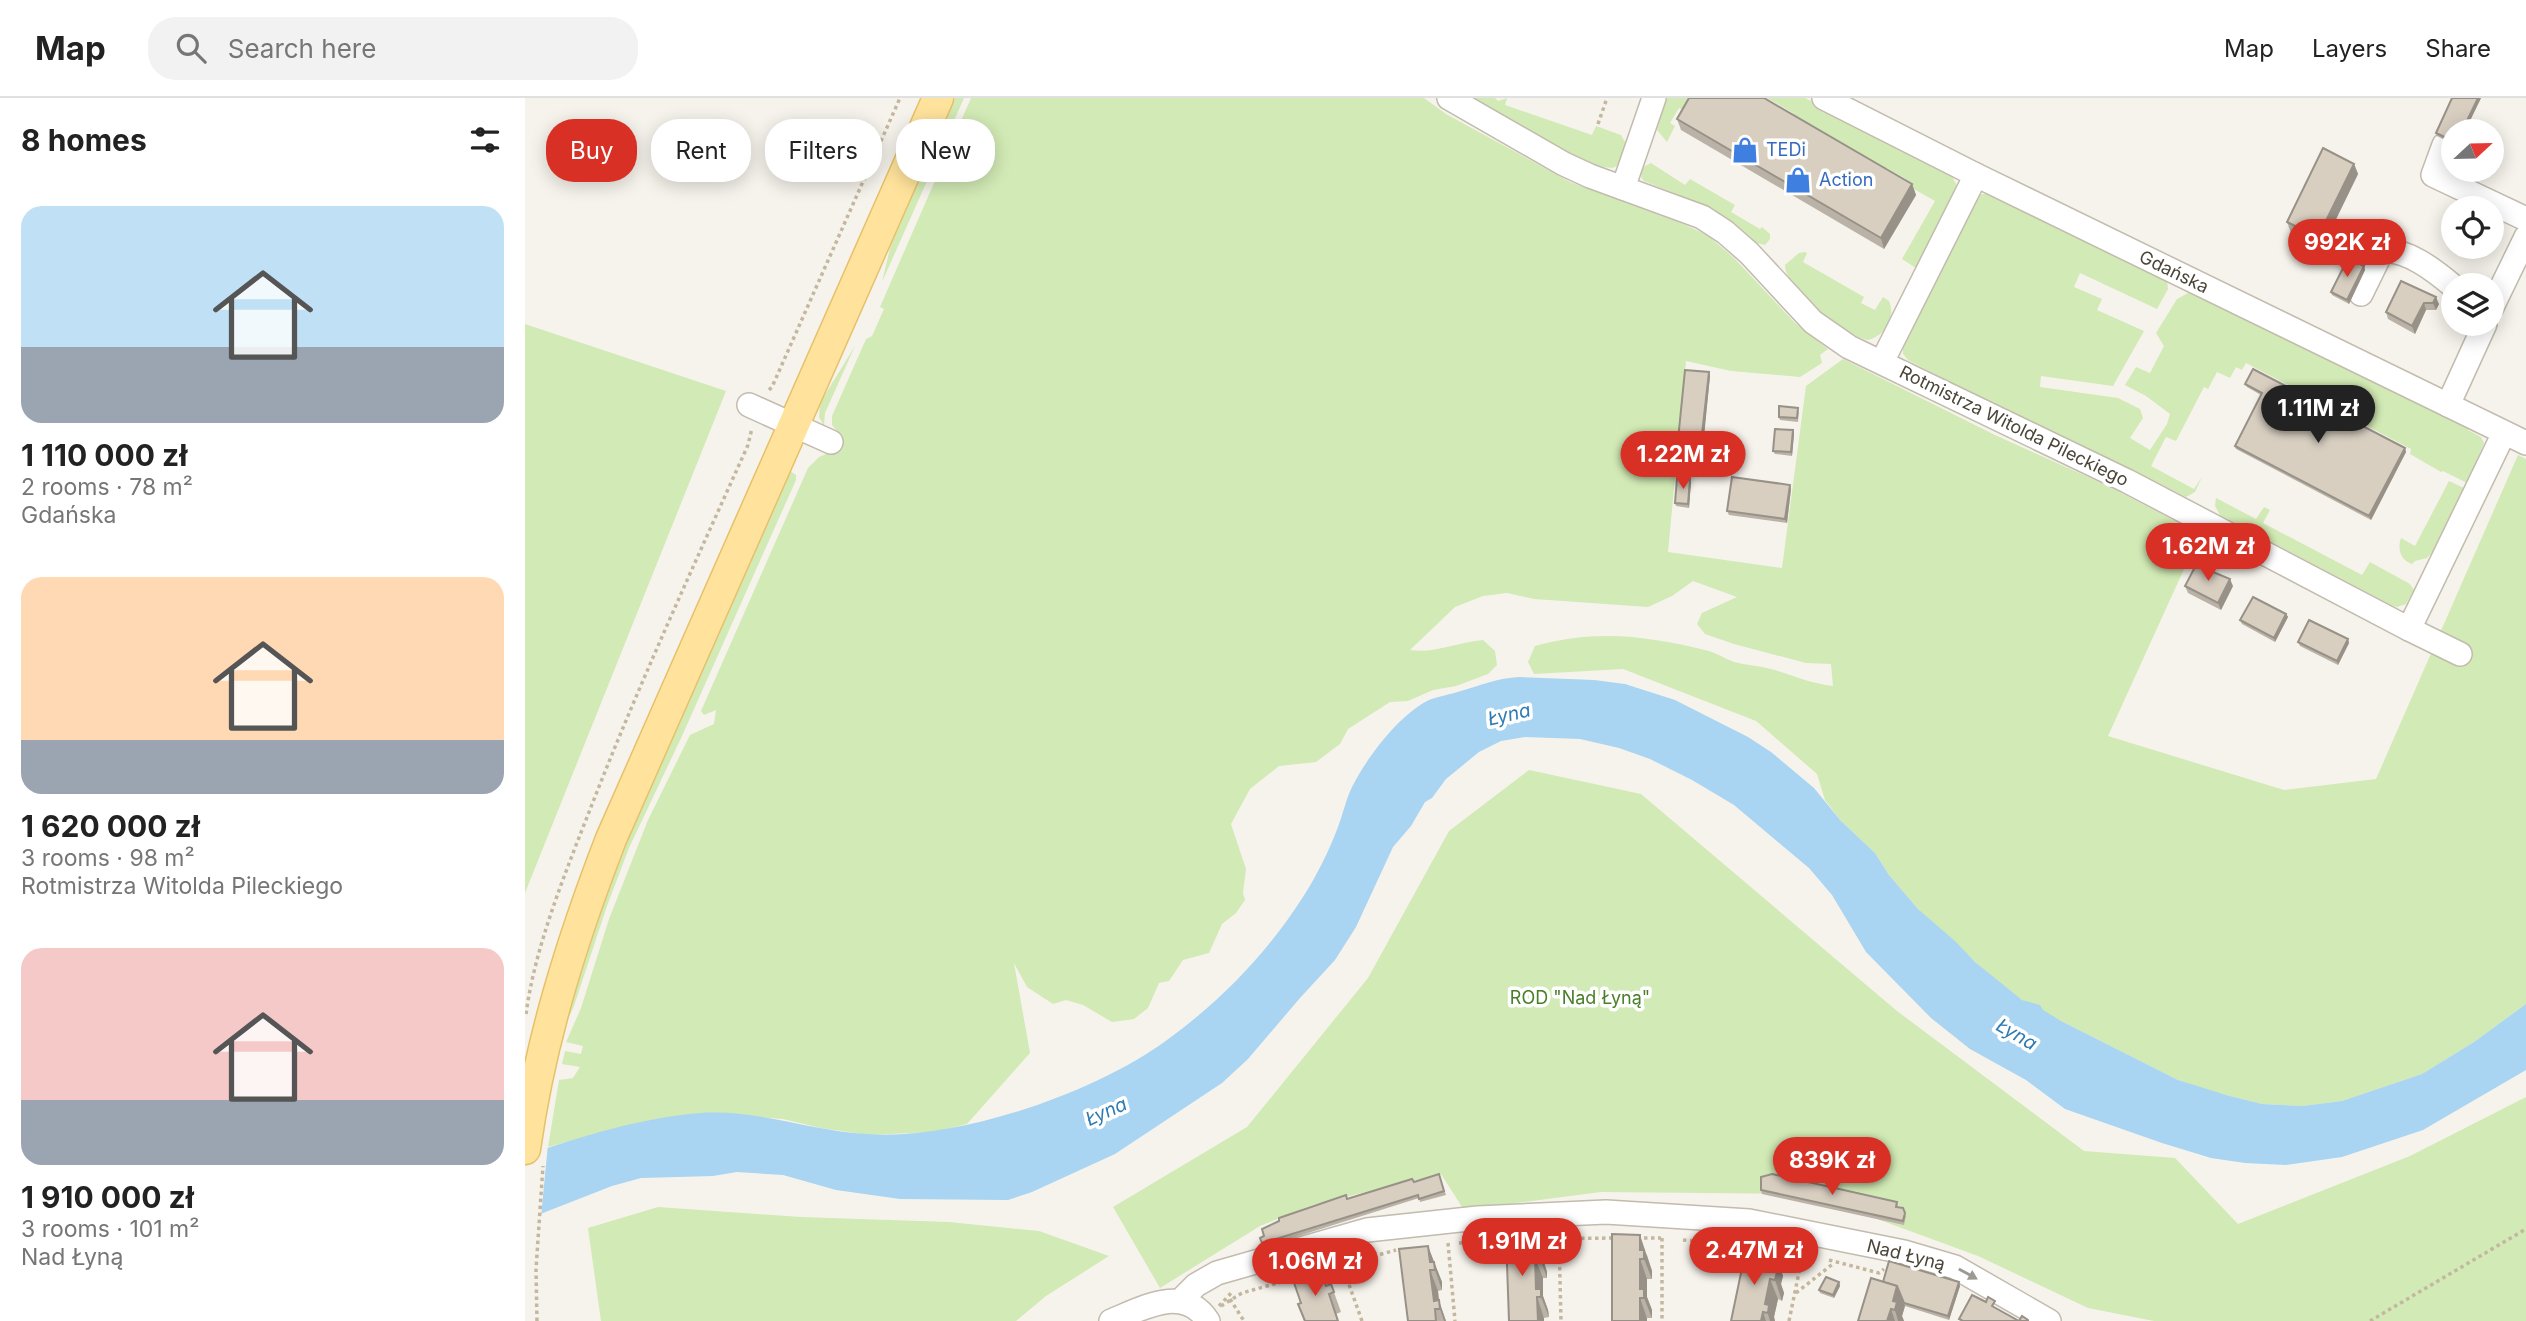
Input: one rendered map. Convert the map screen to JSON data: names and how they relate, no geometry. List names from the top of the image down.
{
  "streets": {
    "street": ["Gdańska", "Rotmistrza Witolda Pileckiego", "Nad Łyną"]
  },
  "one_way": ["Nad Łyną"],
  "water": ["Łyna"],
  "parks": ["ROD \"Nad Łyną\""],
  "places": {
    "shop": ["TEDi", "Action"]
  },
  "north": "right",
  "page": {
    "header": "Map",
    "search": "Search here",
    "nav": ["Map", "Layers", "Share"],
    "heading": "8 homes",
    "chip": [
      "Buy",
      "Rent",
      "Filters",
      "New"
    ],
    "list": [
      {
        "name": "1 110 000 zł",
        "note": "2 rooms · 78 m² · Gdańska"
      },
      {
        "name": "1 620 000 zł",
        "note": "3 rooms · 98 m² · Rotmistrza Witolda Pileckiego"
      },
      {
        "name": "1 910 000 zł",
        "note": "3 rooms · 101 m² · Nad Łyną"
      }
    ],
    "price": [
      "992K zł",
      "1.11M zł",
      "1.22M zł",
      "1.62M zł",
      "839K zł",
      "1.91M zł",
      "2.47M zł",
      "1.06M zł"
    ]
  }
}
